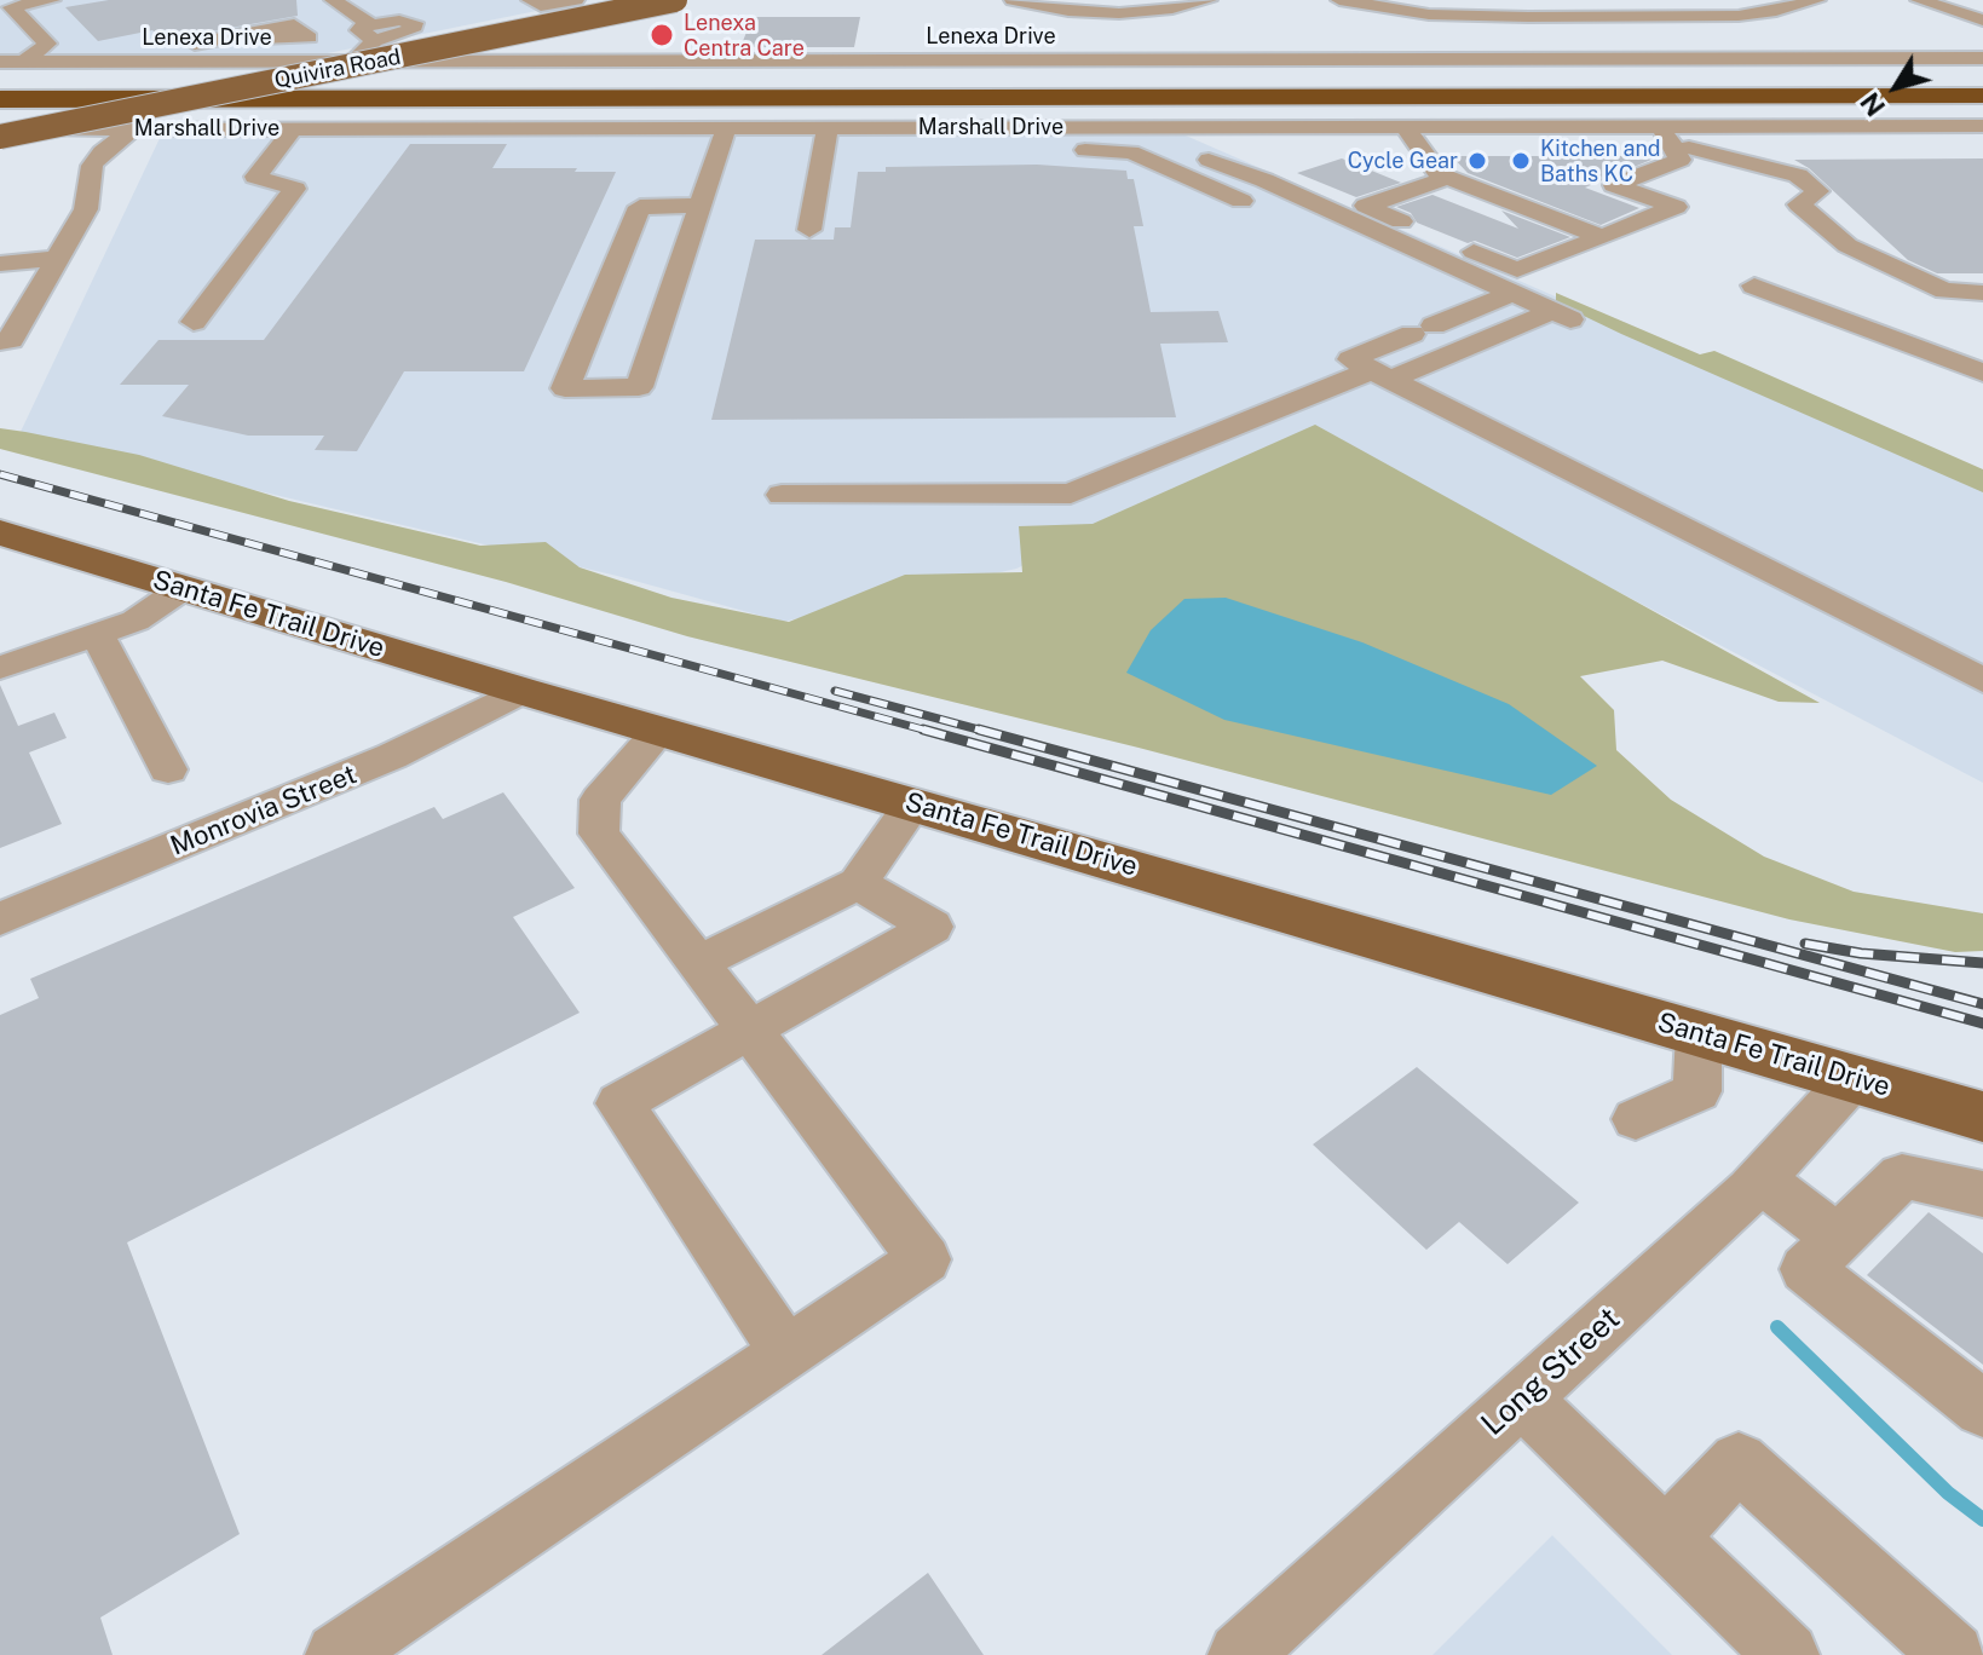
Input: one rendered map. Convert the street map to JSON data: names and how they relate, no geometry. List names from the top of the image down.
{
  "streets": {
    "main road": ["Quivira Road", "Santa Fe Trail Drive"],
    "street": [
      "Lenexa Drive",
      "Marshall Drive",
      "Monrovia Street",
      "Long Street"
    ]
  },
  "crossings": [
    ["Quivira Road", "Marshall Drive"],
    ["Santa Fe Trail Drive", "Monrovia Street"],
    ["Santa Fe Trail Drive", "Long Street"]
  ],
  "places": ["Lenexa Centra Care", "Cycle Gear", "Kitchen and Baths KC"],
  "north": "bottom left"
}
